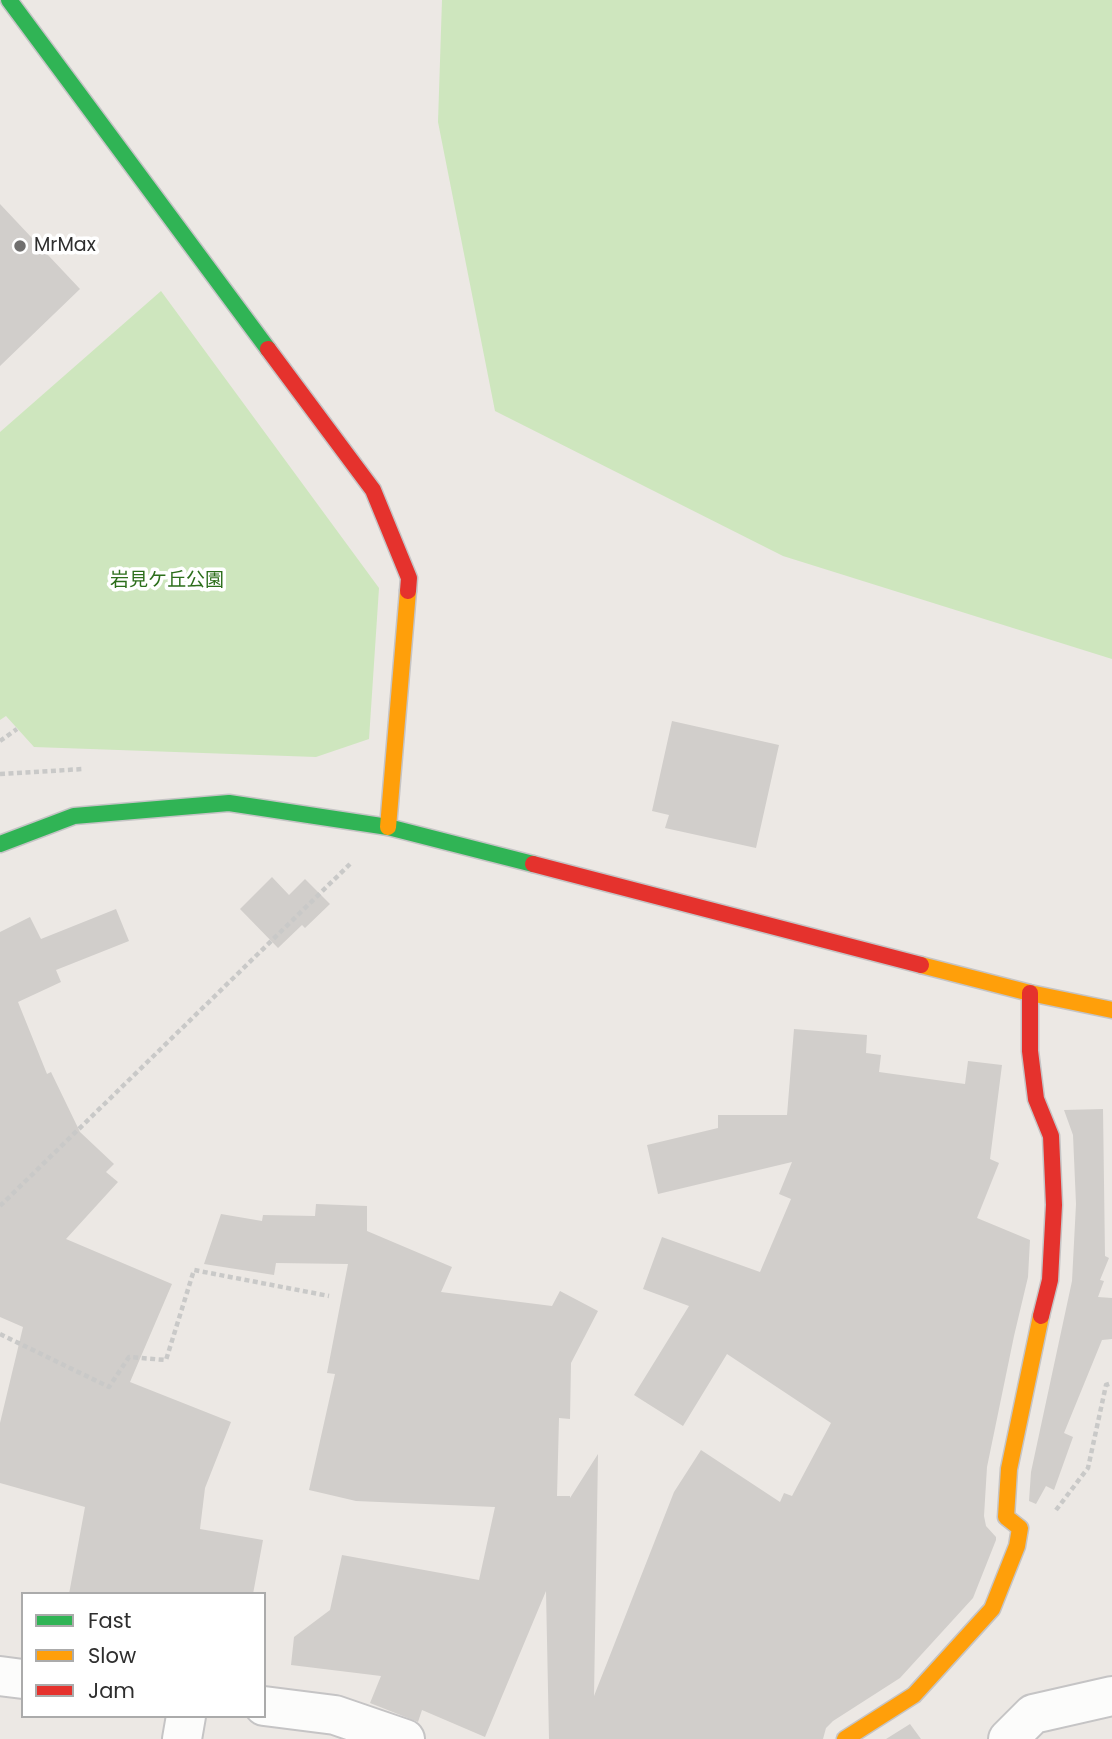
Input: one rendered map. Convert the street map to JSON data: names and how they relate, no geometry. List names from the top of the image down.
{
  "parks": ["岩見ケ丘公園"],
  "places": ["MrMax"],
  "legend": ["Fast", "Slow", "Jam"]
}
